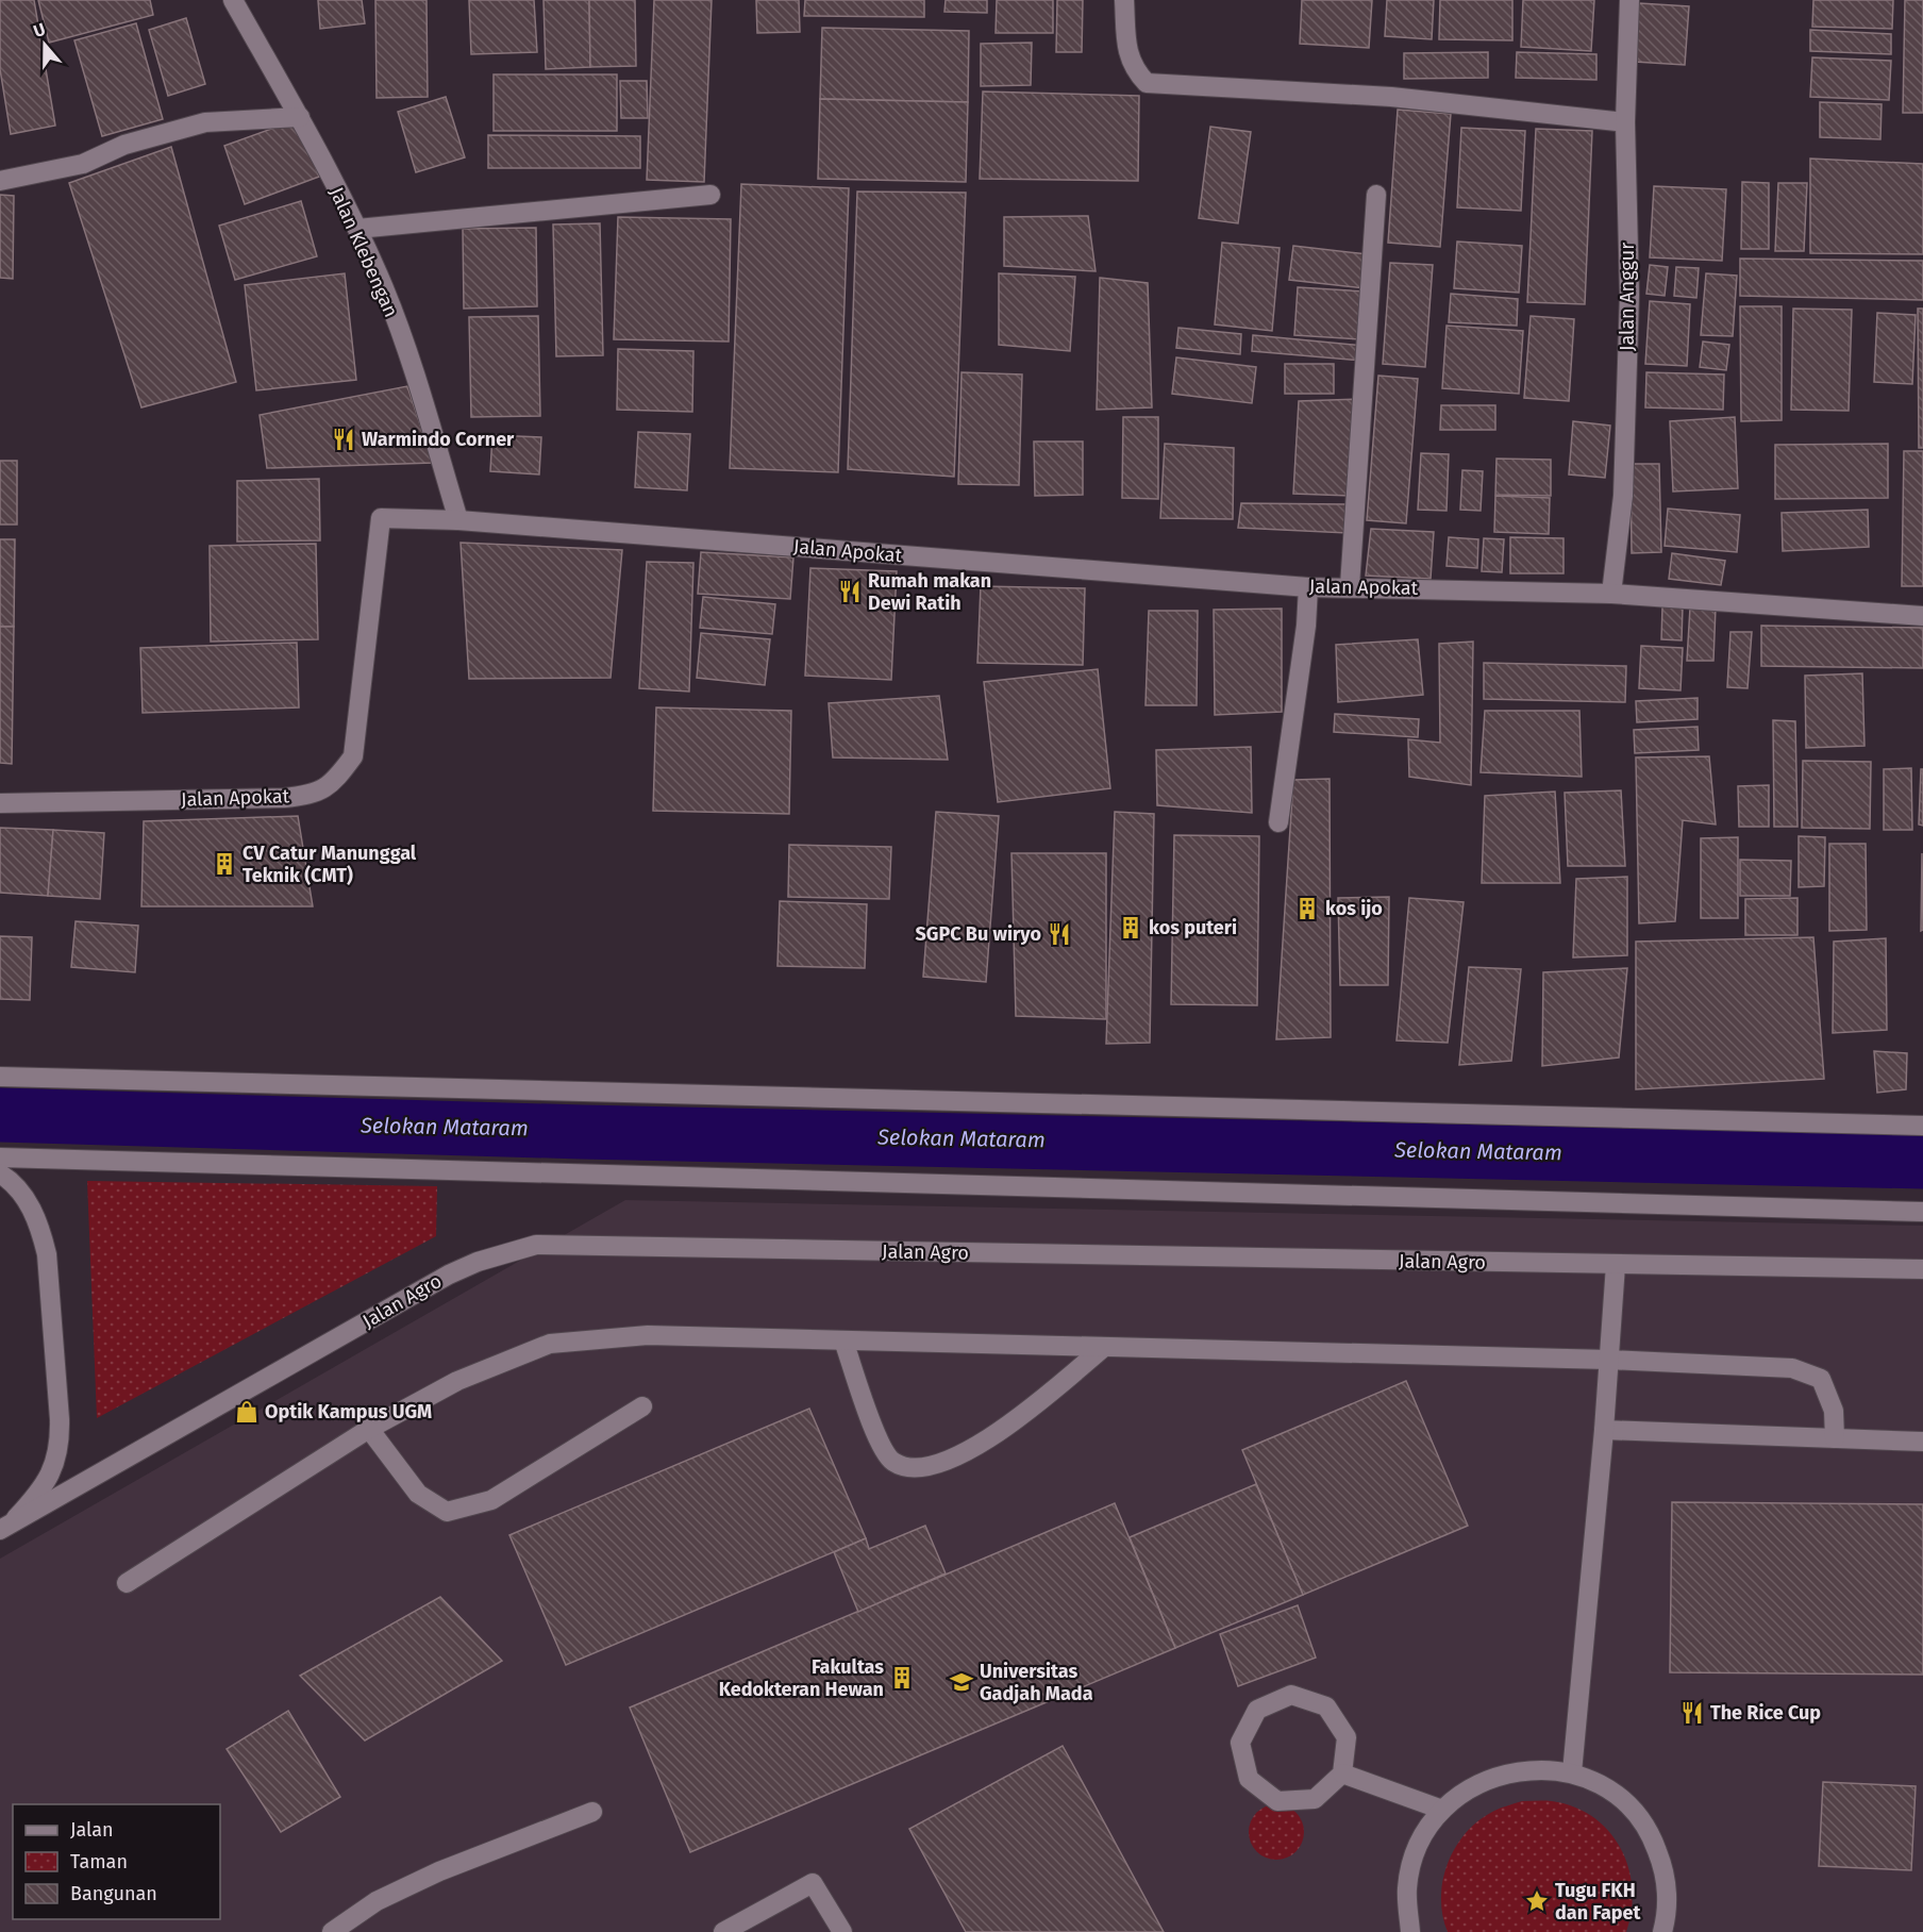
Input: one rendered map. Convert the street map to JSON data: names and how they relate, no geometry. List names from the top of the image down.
{
  "streets": {
    "street": [
      "Jalan Klebengan",
      "Jalan Anggur",
      "Jalan Apokat",
      "Jalan Agro"
    ]
  },
  "crossings": [
    ["Jalan Klebengan", "Jalan Apokat"],
    ["Jalan Anggur", "Jalan Apokat"]
  ],
  "water": ["Selokan Mataram"],
  "places": {
    "restaurant": [
      "Warmindo Corner",
      "Rumah makan Dewi Ratih",
      "SGPC Bu wiryo",
      "The Rice Cup"
    ],
    "building": [
      "CV Catur Manunggal Teknik (CMT)",
      "kos ijo",
      "kos puteri",
      "Fakultas Kedokteran Hewan"
    ],
    "shop": ["Optik Kampus UGM"],
    "school or university": ["Universitas Gadjah Mada"],
    "place": ["Tugu FKH dan Fapet"]
  },
  "legend": ["Jalan", "Taman", "Bangunan"],
  "north": "top"
}
